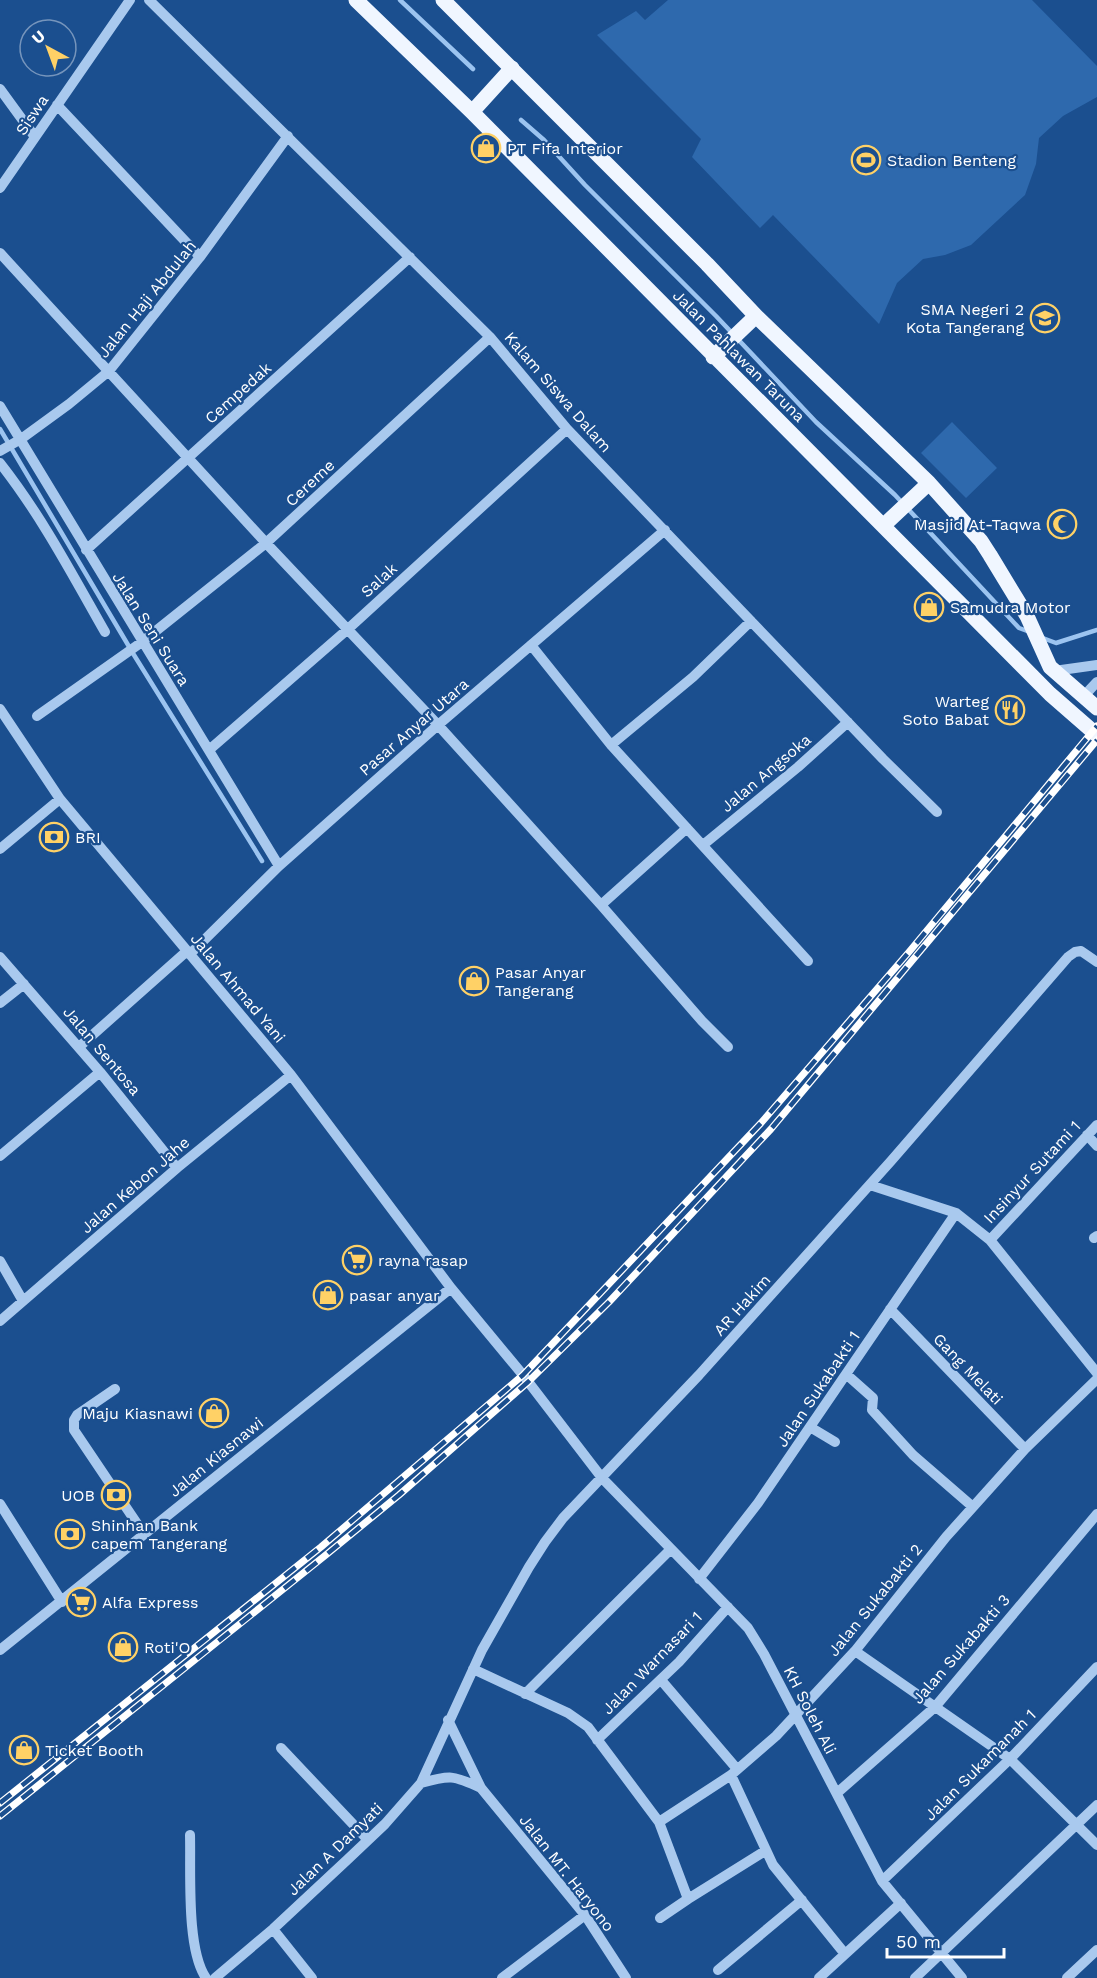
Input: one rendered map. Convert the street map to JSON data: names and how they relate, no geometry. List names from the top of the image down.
{
  "streets": {
    "main road": ["Jalan Pahlawan Taruna"],
    "street": [
      "Siswa",
      "Jalan Haji Abdulah",
      "Kalam Siswa Dalam",
      "Cempedak",
      "Cereme",
      "Salak",
      "Jalan Seni Suara",
      "Pasar Anyar Utara",
      "Jalan Angsoka",
      "Jalan Ahmad Yani",
      "Jalan Sentosa",
      "Insinyur Sutami 1",
      "Jalan Kebon Jahe",
      "AR Hakim",
      "Gang Melati",
      "Jalan Sukabakti 1",
      "Jalan Kiasnawi",
      "Jalan Sukabakti 2",
      "Jalan Sukabakti 3",
      "Jalan Warnasari 1",
      "KH Soleh Ali",
      "Jalan Sukamanah 1",
      "Jalan A Damyati",
      "Jalan MT. Haryono"
    ]
  },
  "crossings": [
    ["Jalan Haji Abdulah", "Kalam Siswa Dalam"],
    ["Jalan Haji Abdulah", "Jalan Seni Suara"],
    ["Kalam Siswa Dalam", "Cempedak"],
    ["Kalam Siswa Dalam", "Cereme"],
    ["Kalam Siswa Dalam", "Salak"],
    ["Kalam Siswa Dalam", "Pasar Anyar Utara"],
    ["Kalam Siswa Dalam", "Jalan Angsoka"],
    ["Cempedak", "Jalan Seni Suara"],
    ["Cereme", "Jalan Seni Suara"],
    ["Salak", "Jalan Seni Suara"],
    ["Jalan Seni Suara", "Pasar Anyar Utara"],
    ["Pasar Anyar Utara", "Jalan Ahmad Yani"],
    ["Pasar Anyar Utara", "Jalan Sentosa"],
    ["Jalan Ahmad Yani", "Jalan Kebon Jahe"],
    ["Jalan Ahmad Yani", "AR Hakim"],
    ["Jalan Ahmad Yani", "Jalan Kiasnawi"],
    ["Jalan Ahmad Yani", "KH Soleh Ali"],
    ["Jalan Sentosa", "Jalan Kebon Jahe"],
    ["AR Hakim", "KH Soleh Ali"],
    ["AR Hakim", "Jalan A Damyati"],
    ["AR Hakim", "Jalan MT. Haryono"],
    ["Gang Melati", "Jalan Sukabakti 1"],
    ["Gang Melati", "Jalan Sukabakti 2"],
    ["Jalan Sukabakti 1", "KH Soleh Ali"],
    ["Jalan Sukabakti 2", "KH Soleh Ali"],
    ["Jalan Sukabakti 3", "KH Soleh Ali"],
    ["Jalan Warnasari 1", "KH Soleh Ali"],
    ["KH Soleh Ali", "Jalan Sukamanah 1"],
    ["Jalan A Damyati", "Jalan MT. Haryono"]
  ],
  "places": {
    "shop": [
      "PT Fifa Interior",
      "Samudra Motor",
      "Pasar Anyar Tangerang",
      "pasar anyar",
      "Maju Kiasnawi",
      "Roti'O",
      "Ticket Booth"
    ],
    "sports": ["Stadion Benteng"],
    "school or university": ["SMA Negeri 2 Kota Tangerang"],
    "mosque": ["Masjid At-Taqwa"],
    "restaurant": ["Warteg Soto Babat"],
    "bank": ["BRI", "UOB", "Shinhan Bank capem Tangerang"],
    "supermarket": ["rayna rasap", "Alfa Express"]
  },
  "scale_bar": "50 m",
  "north": "top left"
}
